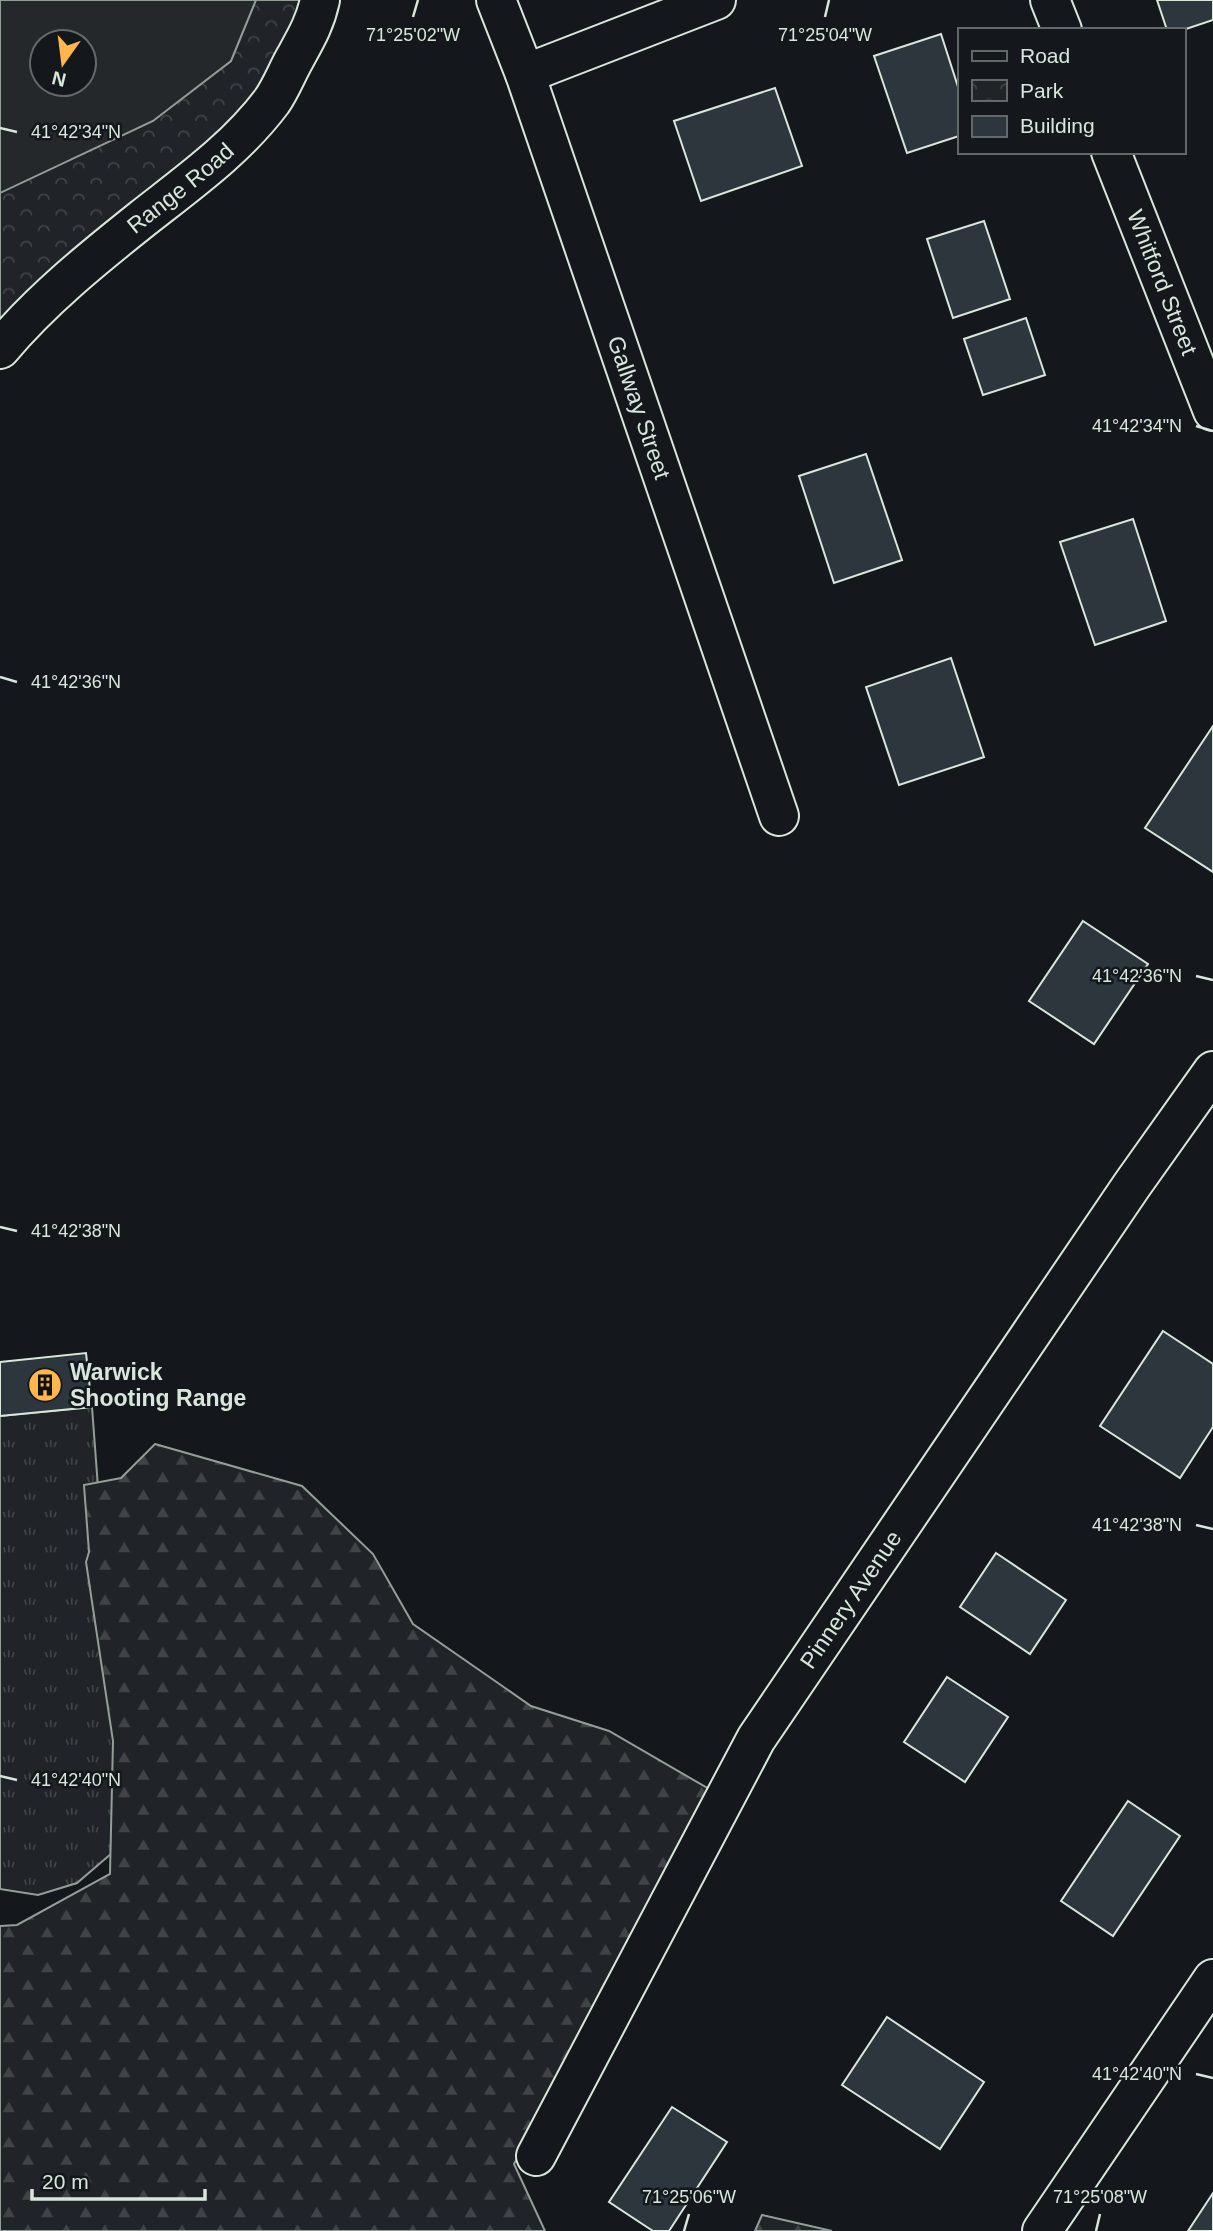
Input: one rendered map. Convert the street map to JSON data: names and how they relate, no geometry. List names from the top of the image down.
{
  "streets": {
    "street": [
      "Range Road",
      "Whitford Street",
      "Gallway Street",
      "Pinnery Avenue"
    ]
  },
  "places": {
    "building": ["Warwick Shooting Range"]
  },
  "legend": ["Road", "Park", "Building"],
  "scale_bar": "20 m",
  "north": "bottom",
  "coordinates": [
    "71°25'02\"W",
    "71°25'04\"W",
    "41°42'34\"N",
    "41°42'36\"N",
    "41°42'38\"N",
    "41°42'40\"N",
    "71°25'06\"W",
    "71°25'08\"W"
  ]
}
